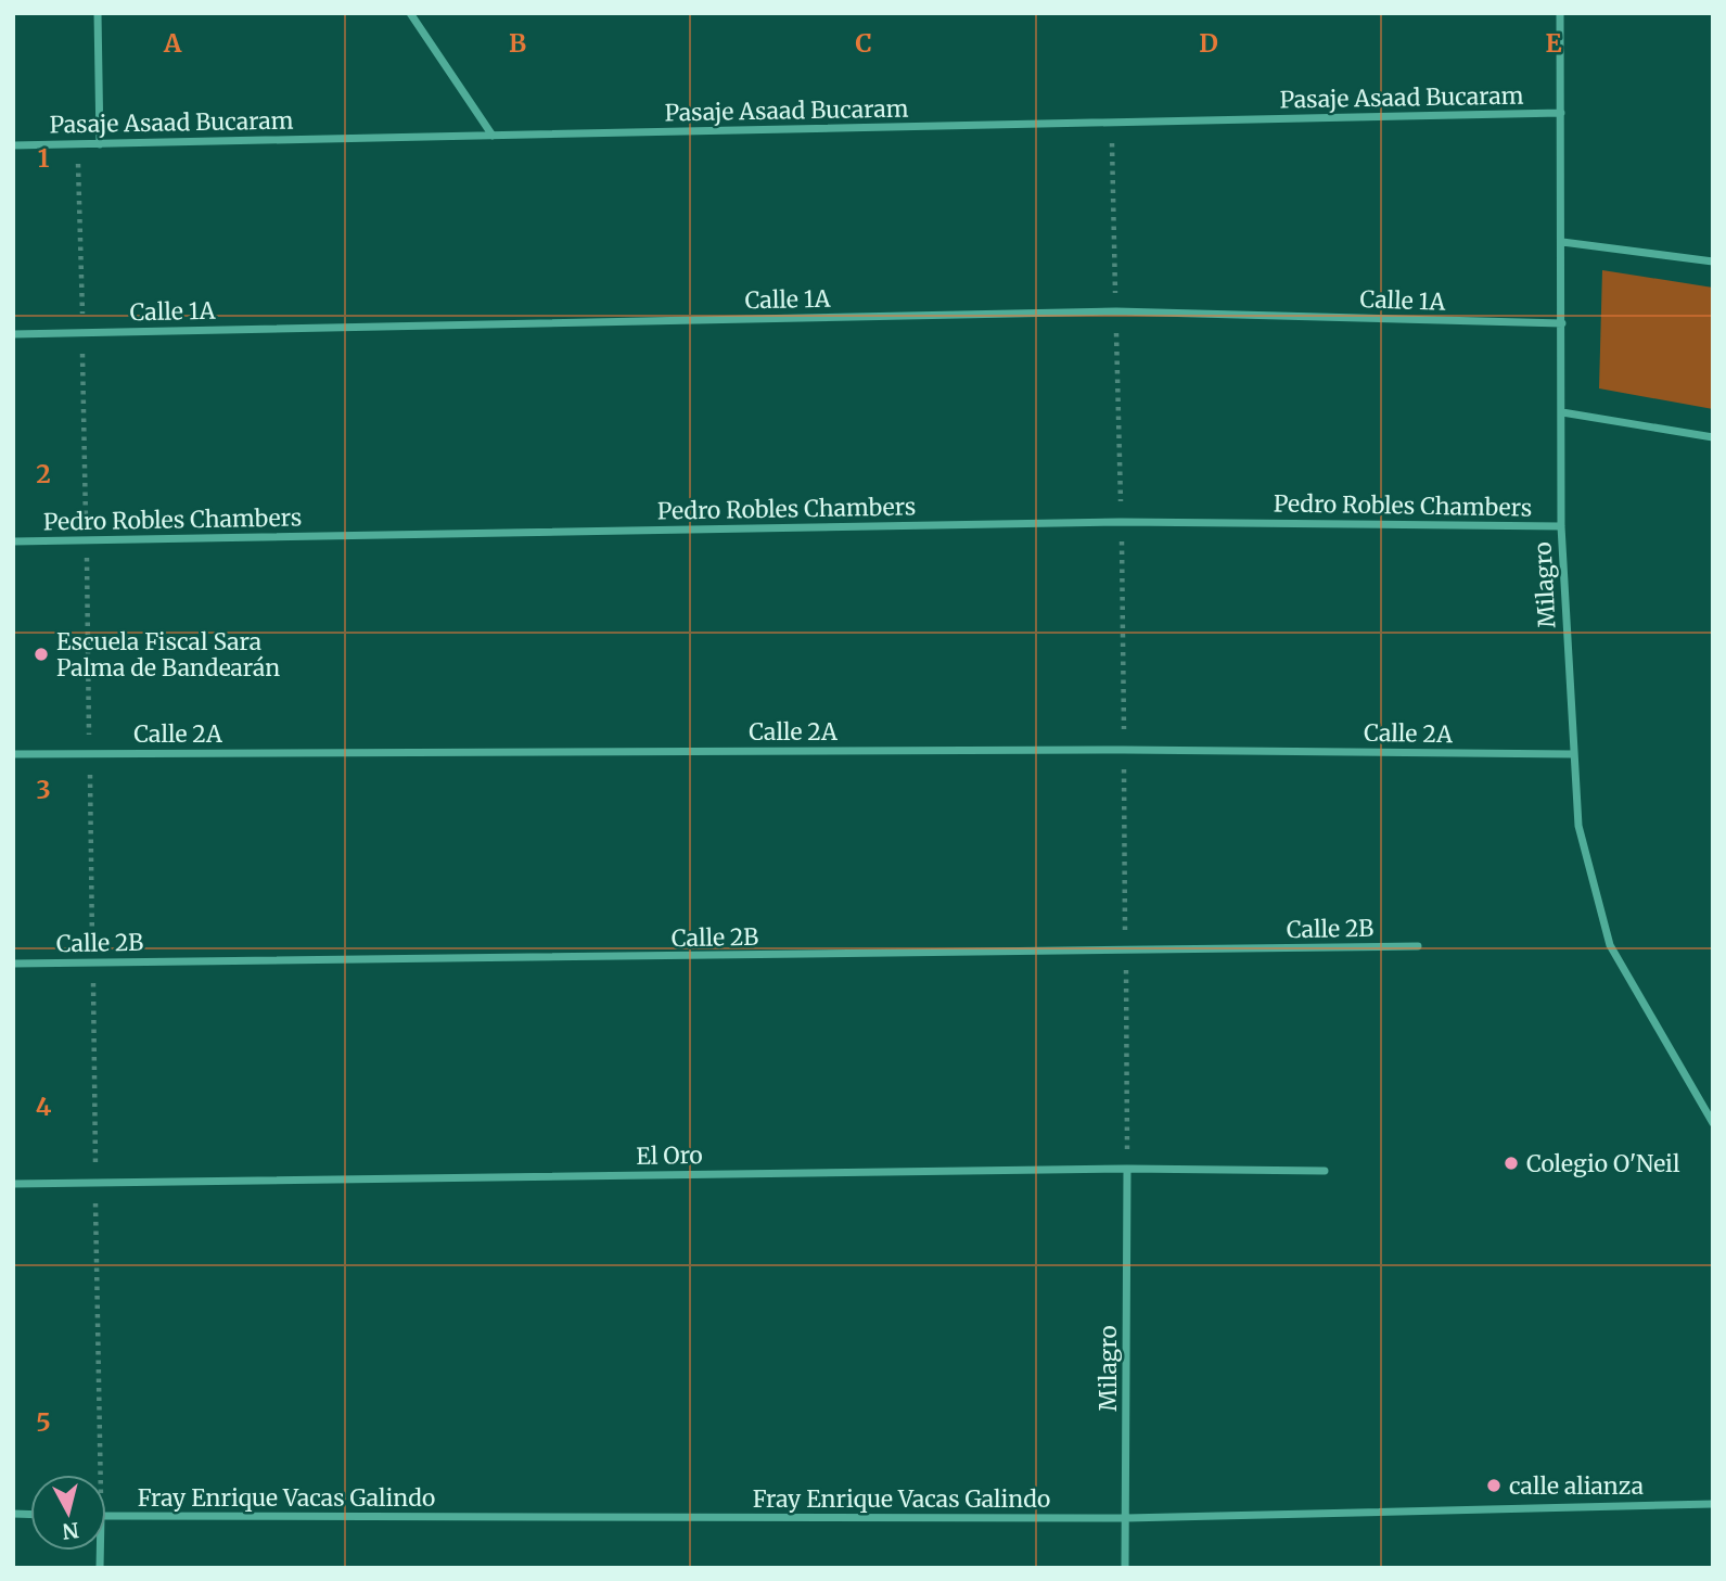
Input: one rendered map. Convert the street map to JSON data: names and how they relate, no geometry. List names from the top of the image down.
{
  "streets": {
    "street": [
      "Pasaje Asaad Bucaram",
      "Calle 1A",
      "Pedro Robles Chambers",
      "Milagro",
      "Calle 2A",
      "Calle 2B",
      "El Oro",
      "Fray Enrique Vacas Galindo"
    ]
  },
  "crossings": [
    ["Pasaje Asaad Bucaram", "Milagro"],
    ["Calle 1A", "Milagro"],
    ["Pedro Robles Chambers", "Milagro"],
    ["Milagro", "Calle 2A"],
    ["Milagro", "El Oro"],
    ["Milagro", "Fray Enrique Vacas Galindo"]
  ],
  "places": ["Escuela Fiscal Sara Palma de Bandearán", "Colegio O'Neil", "calle alianza"],
  "north": "bottom",
  "grid": {
    "columns": [
      "A",
      "B",
      "C",
      "D",
      "E"
    ],
    "rows": [
      "1",
      "2",
      "3",
      "4",
      "5"
    ]
  }
}
